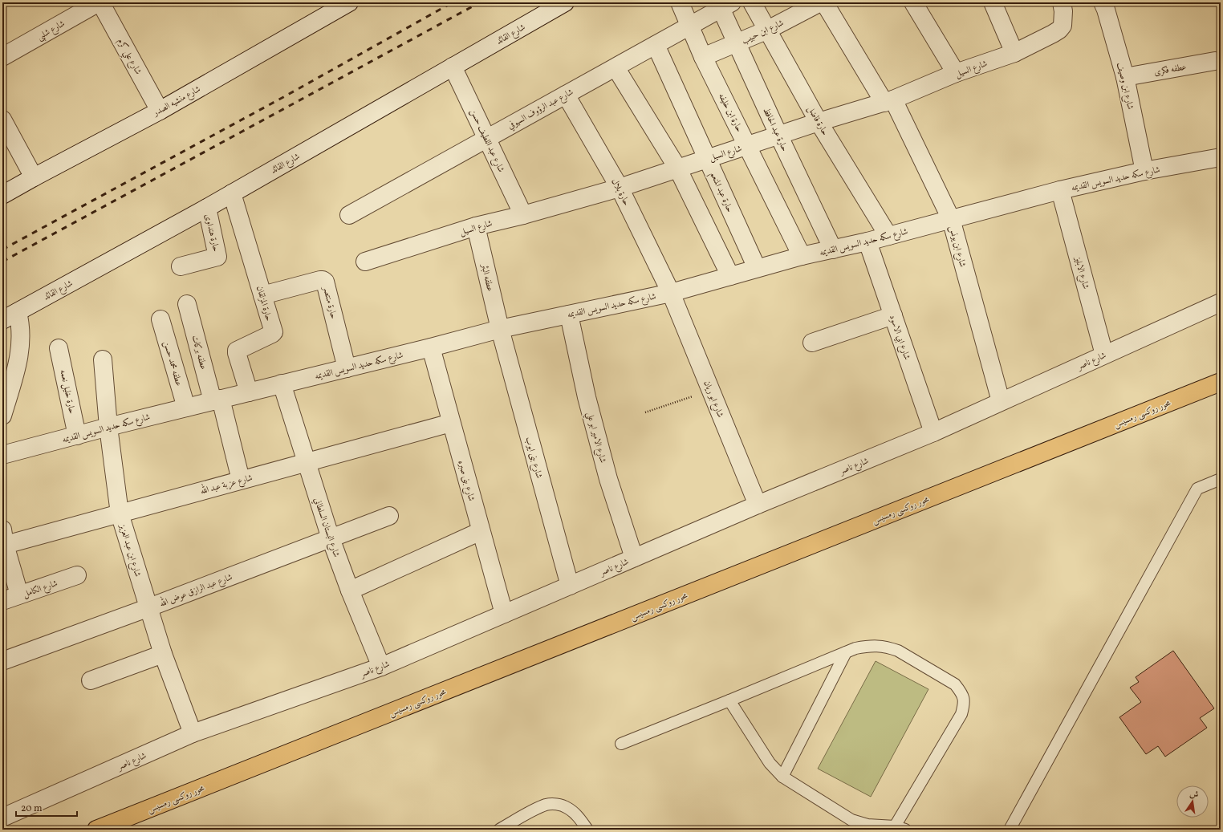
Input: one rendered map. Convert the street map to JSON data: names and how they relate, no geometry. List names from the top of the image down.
{
  "streets": {
    "main road": ["محور روكسى رمسيس"],
    "street": [
      "شارع شلبى",
      "شارع ابن حبيب",
      "شارع القائد",
      "شارع علي كرم",
      "شارع السيل",
      "عطفه فكرى",
      "شارع ابن وصيف",
      "شارع منشيه الصدر",
      "شارع عبد الرؤوف السيوفي",
      "حارة ابن خليفه",
      "حارة فاضل",
      "حارة عبد الحافظ",
      "شارع عبد اللطيف حسن",
      "شارع سكه حديد السويس القديمه",
      "حارة بلال",
      "حارة عبد المنعم",
      "حارة هنداوى",
      "شارع ابن يونس",
      "شارع الابليز",
      "عطفه البئر",
      "حارة منتصر",
      "حارة المزلقان",
      "شارع ابي الاسود",
      "عطفه بركات",
      "شارع ناصر",
      "عطفه محمد حسن",
      "حارة خليل نعمه",
      "شارع ابو ريان",
      "شارع الامير ابو علي",
      "شارع بنى ايوب",
      "شارع بنى صبره",
      "شارع عزبة عبد الله",
      "شارع البستان السلطاني",
      "شارع ابن عبد العزيز",
      "شارع الكامل",
      "شارع عبد الرازق عوض الله"
    ]
  },
  "crossings": [
    ["شارع شلبى", "شارع علي كرم"],
    ["شارع ابن حبيب", "حارة ابن خليفه"],
    ["شارع ابن حبيب", "حارة فاضل"],
    ["شارع ابن حبيب", "حارة عبد الحافظ"],
    ["شارع القائد", "شارع عبد اللطيف حسن"],
    ["شارع القائد", "حارة هنداوى"],
    ["شارع القائد", "حارة المزلقان"],
    ["شارع علي كرم", "شارع منشيه الصدر"],
    ["شارع السيل", "حارة ابن خليفه"],
    ["شارع السيل", "حارة فاضل"],
    ["شارع السيل", "حارة عبد الحافظ"],
    ["شارع السيل", "شارع عبد اللطيف حسن"],
    ["شارع السيل", "حارة بلال"],
    ["شارع السيل", "حارة عبد المنعم"],
    ["شارع السيل", "شارع ابن يونس"],
    ["شارع السيل", "عطفه البئر"],
    ["عطفه فكرى", "شارع ابن وصيف"],
    ["شارع ابن وصيف", "شارع سكه حديد السويس القديمه"],
    ["شارع عبد الرؤوف السيوفي", "حارة ابن خليفه"],
    ["شارع عبد الرؤوف السيوفي", "حارة عبد الحافظ"],
    ["شارع عبد الرؤوف السيوفي", "شارع عبد اللطيف حسن"],
    ["شارع عبد الرؤوف السيوفي", "حارة بلال"],
    ["شارع عبد الرؤوف السيوفي", "حارة عبد المنعم"],
    ["حارة ابن خليفه", "شارع سكه حديد السويس القديمه"],
    ["حارة فاضل", "شارع سكه حديد السويس القديمه"],
    ["حارة عبد الحافظ", "شارع سكه حديد السويس القديمه"],
    ["شارع سكه حديد السويس القديمه", "حارة بلال"],
    ["شارع سكه حديد السويس القديمه", "حارة عبد المنعم"],
    ["شارع سكه حديد السويس القديمه", "شارع ابن يونس"],
    ["شارع سكه حديد السويس القديمه", "شارع الابليز"],
    ["شارع سكه حديد السويس القديمه", "عطفه البئر"],
    ["شارع سكه حديد السويس القديمه", "حارة منتصر"],
    ["شارع سكه حديد السويس القديمه", "حارة المزلقان"],
    ["شارع سكه حديد السويس القديمه", "شارع ابي الاسود"],
    ["شارع سكه حديد السويس القديمه", "عطفه بركات"],
    ["شارع سكه حديد السويس القديمه", "عطفه محمد حسن"],
    ["شارع سكه حديد السويس القديمه", "حارة خليل نعمه"],
    ["شارع سكه حديد السويس القديمه", "شارع ابو ريان"],
    ["شارع سكه حديد السويس القديمه", "شارع الامير ابو علي"],
    ["شارع سكه حديد السويس القديمه", "شارع بنى ايوب"],
    ["شارع سكه حديد السويس القديمه", "شارع بنى صبره"],
    ["شارع سكه حديد السويس القديمه", "شارع البستان السلطاني"],
    ["شارع سكه حديد السويس القديمه", "شارع ابن عبد العزيز"],
    ["حارة بلال", "شارع ابو ريان"],
    ["شارع ابن يونس", "شارع ناصر"],
    ["شارع الابليز", "شارع ناصر"],
    ["عطفه البئر", "شارع بنى ايوب"],
    ["حارة منتصر", "حارة المزلقان"],
    ["شارع ابي الاسود", "شارع ناصر"],
    ["عطفه بركات", "شارع عزبة عبد الله"],
    ["شارع ناصر", "شارع ابو ريان"],
    ["شارع ناصر", "شارع الامير ابو علي"],
    ["شارع ناصر", "شارع بنى ايوب"],
    ["شارع ناصر", "شارع بنى صبره"],
    ["شارع ناصر", "شارع البستان السلطاني"],
    ["شارع ناصر", "شارع ابن عبد العزيز"],
    ["شارع بنى صبره", "شارع عزبة عبد الله"],
    ["شارع عزبة عبد الله", "شارع البستان السلطاني"],
    ["شارع عزبة عبد الله", "شارع ابن عبد العزيز"],
    ["شارع البستان السلطاني", "شارع عبد الرازق عوض الله"],
    ["شارع ابن عبد العزيز", "شارع عبد الرازق عوض الله"]
  ],
  "scale_bar": "20 m",
  "north": "top"
}
